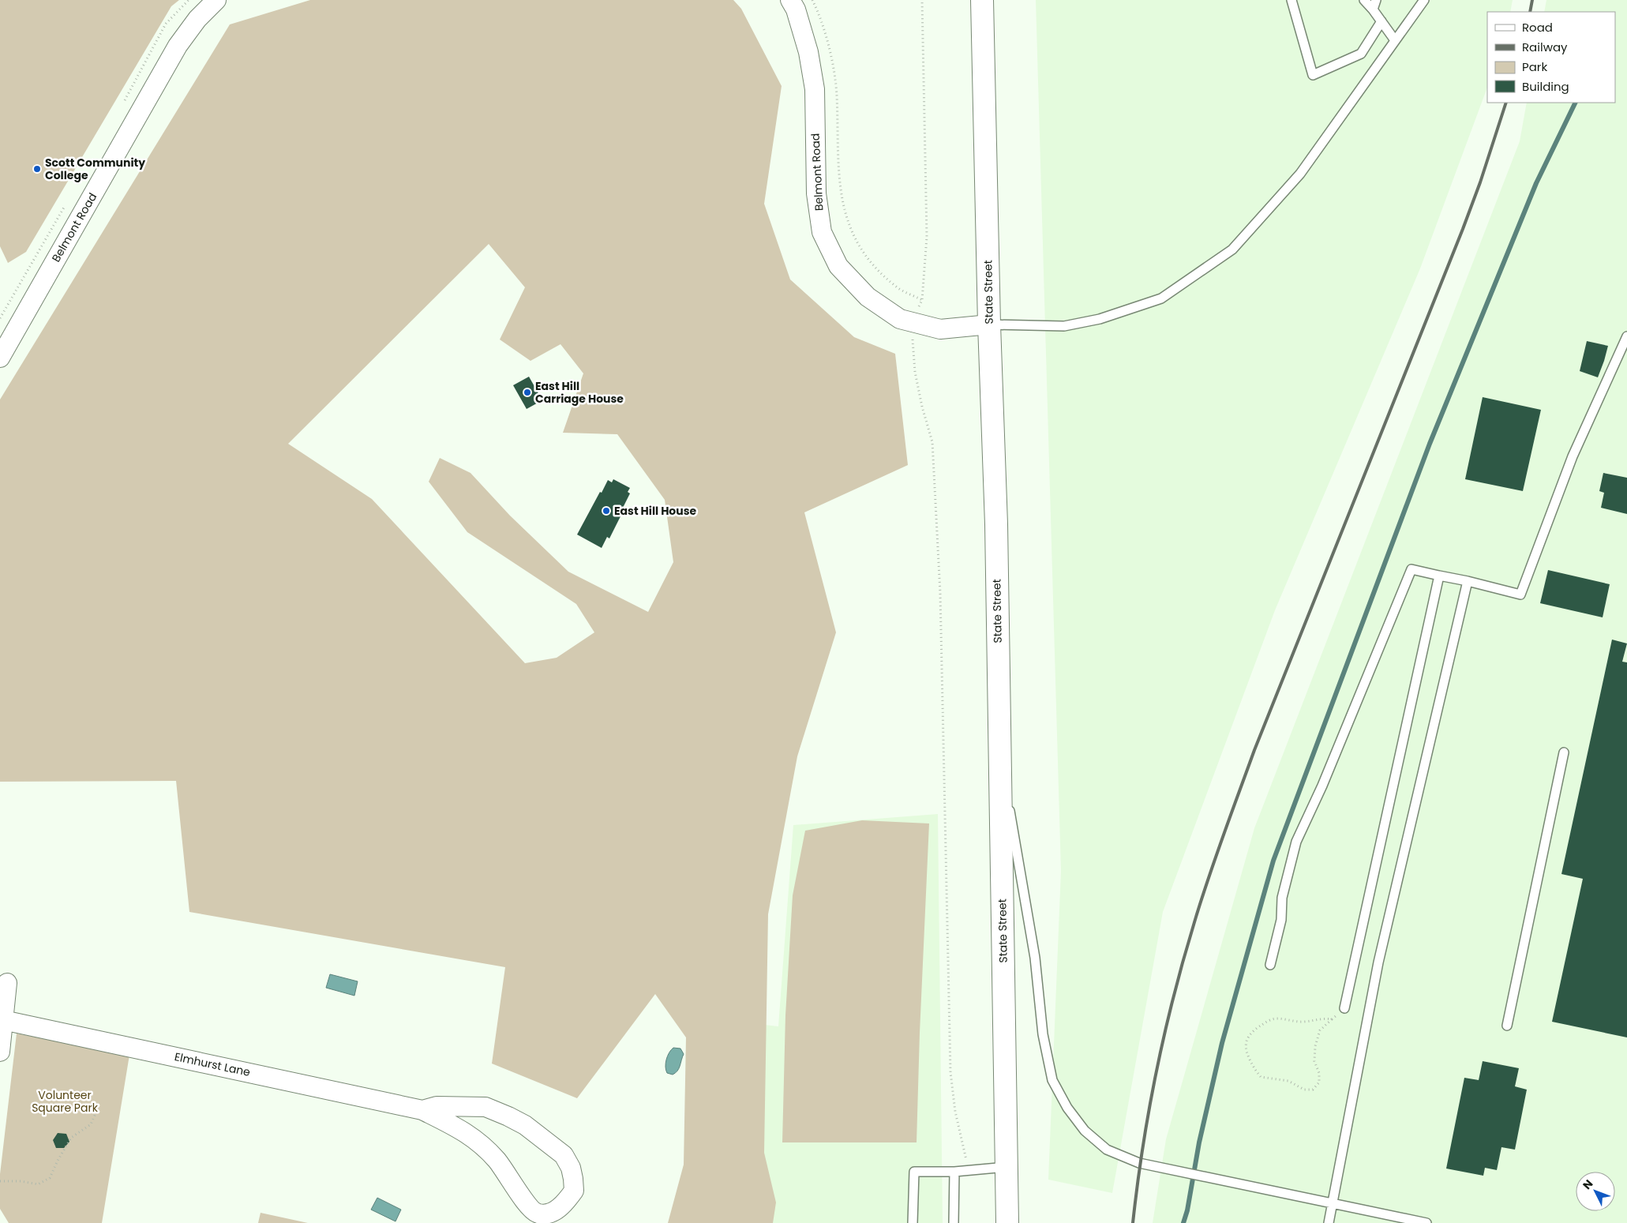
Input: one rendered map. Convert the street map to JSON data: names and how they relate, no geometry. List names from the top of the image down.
{
  "streets": {
    "main road": ["State Street"],
    "street": ["Belmont Road", "Elmhurst Lane"]
  },
  "crossings": [
    ["Belmont Road", "State Street"]
  ],
  "parks": ["Volunteer Square Park"],
  "places": ["Scott Community College", "East Hill Carriage House", "East Hill House"],
  "legend": [
    "Road",
    "Railway",
    "Park",
    "Building"
  ],
  "north": "top left"
}
